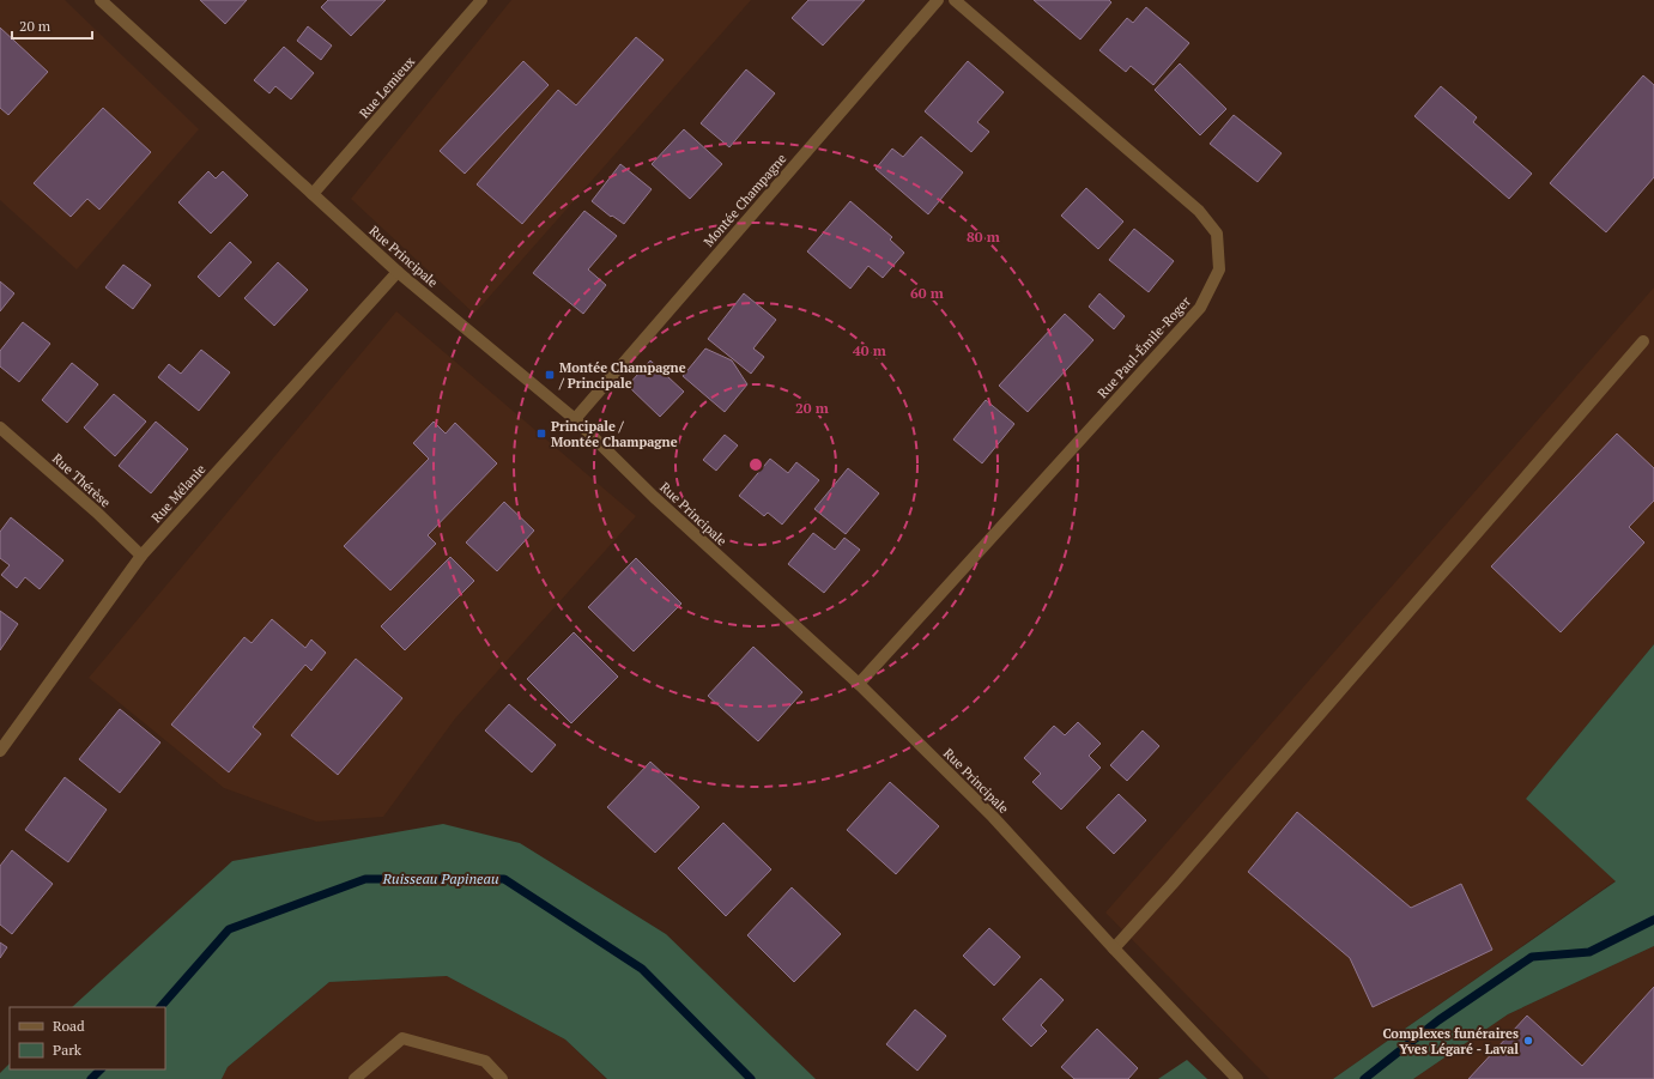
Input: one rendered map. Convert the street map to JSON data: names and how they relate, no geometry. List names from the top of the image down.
{
  "streets": {
    "street": [
      "Rue Lemieux",
      "Montée Champagne",
      "Rue Principale",
      "Rue Paul-Émile-Roger",
      "Rue Thérèse",
      "Rue Mélanie"
    ]
  },
  "crossings": [
    ["Rue Lemieux", "Rue Principale"],
    ["Montée Champagne", "Rue Principale"],
    ["Rue Principale", "Rue Paul-Émile-Roger"],
    ["Rue Principale", "Rue Mélanie"],
    ["Rue Thérèse", "Rue Mélanie"]
  ],
  "water": ["Ruisseau Papineau"],
  "places": {
    "transit": ["Montée Champagne / Principale", "Principale / Montée Champagne"],
    "other": ["Complexes funéraires Yves Légaré - Laval"]
  },
  "legend": ["Road", "Park"],
  "scale_bar": "20 m",
  "rings": [
    "80 m",
    "60 m",
    "40 m",
    "20 m"
  ]
}
